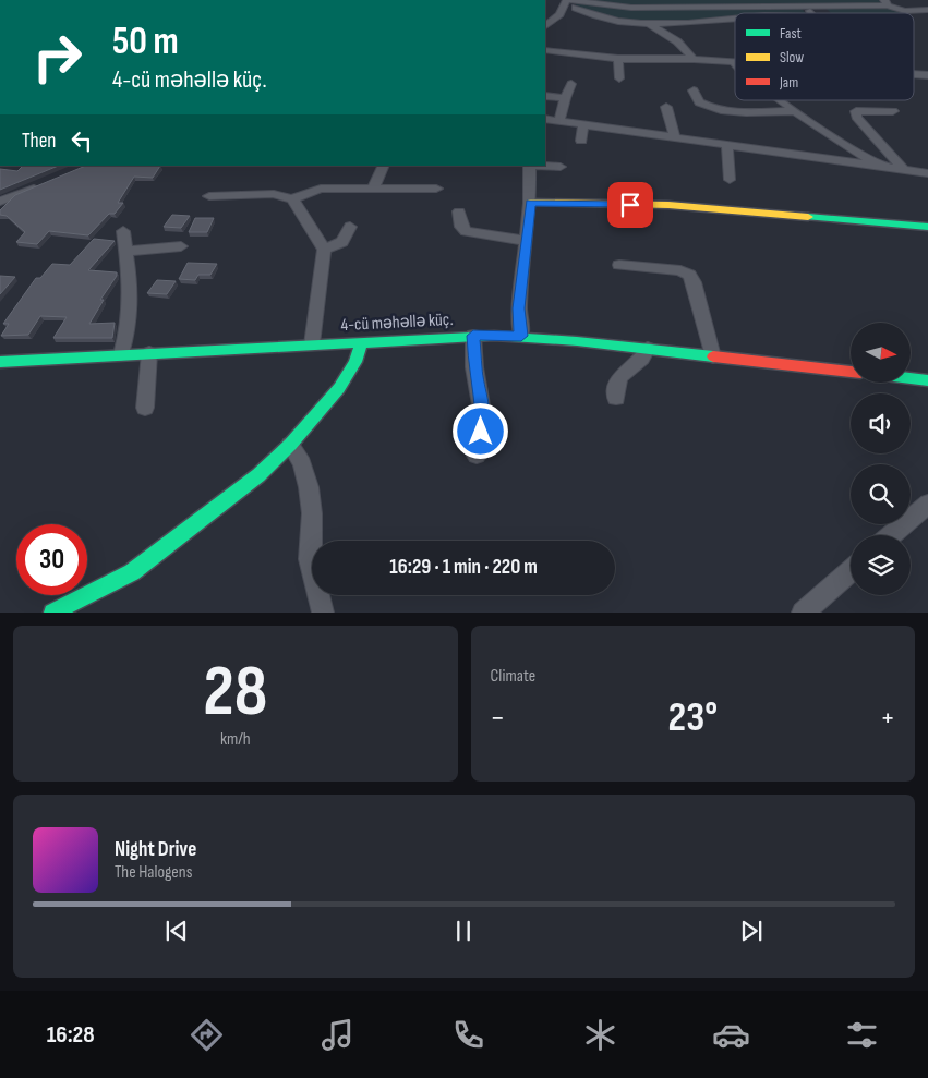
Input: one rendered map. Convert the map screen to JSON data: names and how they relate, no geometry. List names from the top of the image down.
{
  "streets": {
    "street": ["4-cü məhəllə küç."]
  },
  "legend": ["Fast", "Slow", "Jam"],
  "north": "right",
  "page": {
    "turn": ["50 m", "4-cü məhəllə küç."],
    "then": "Then",
    "limit": "30",
    "trip": "16:29 · 1 min · 220 m",
    "tile": [
      ["28", "km/h"],
      "Climate"
    ],
    "heat": ["−", "23°", "+"],
    "song": ["Night Drive", "The Halogens"],
    "tabs": "16:28"
  }
}
